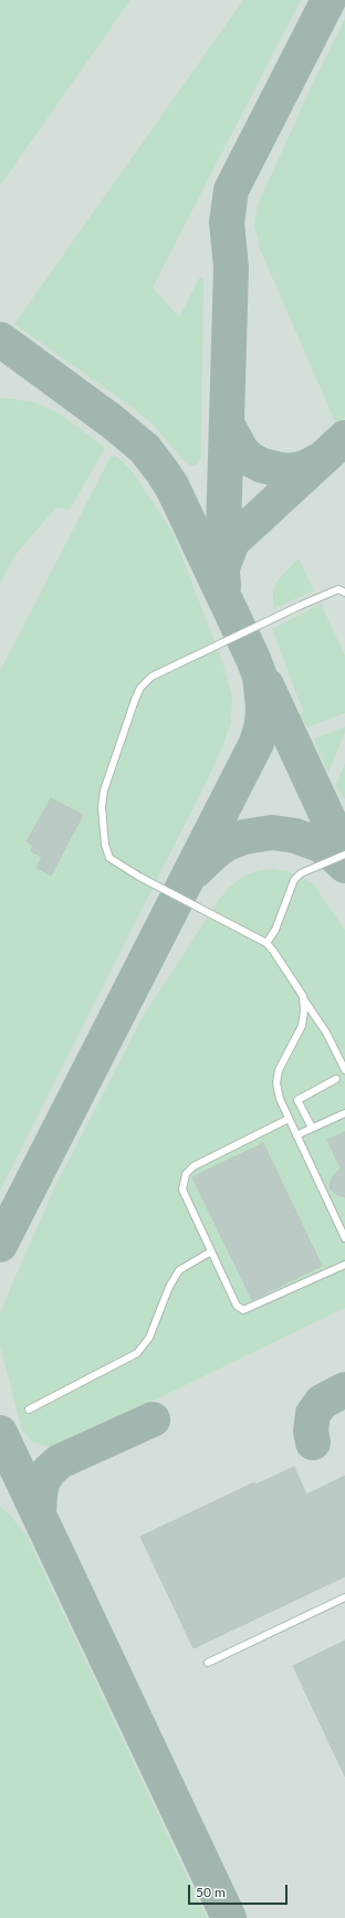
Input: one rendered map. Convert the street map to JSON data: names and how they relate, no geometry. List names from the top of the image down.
{
  "scale_bar": "50 m"
}
